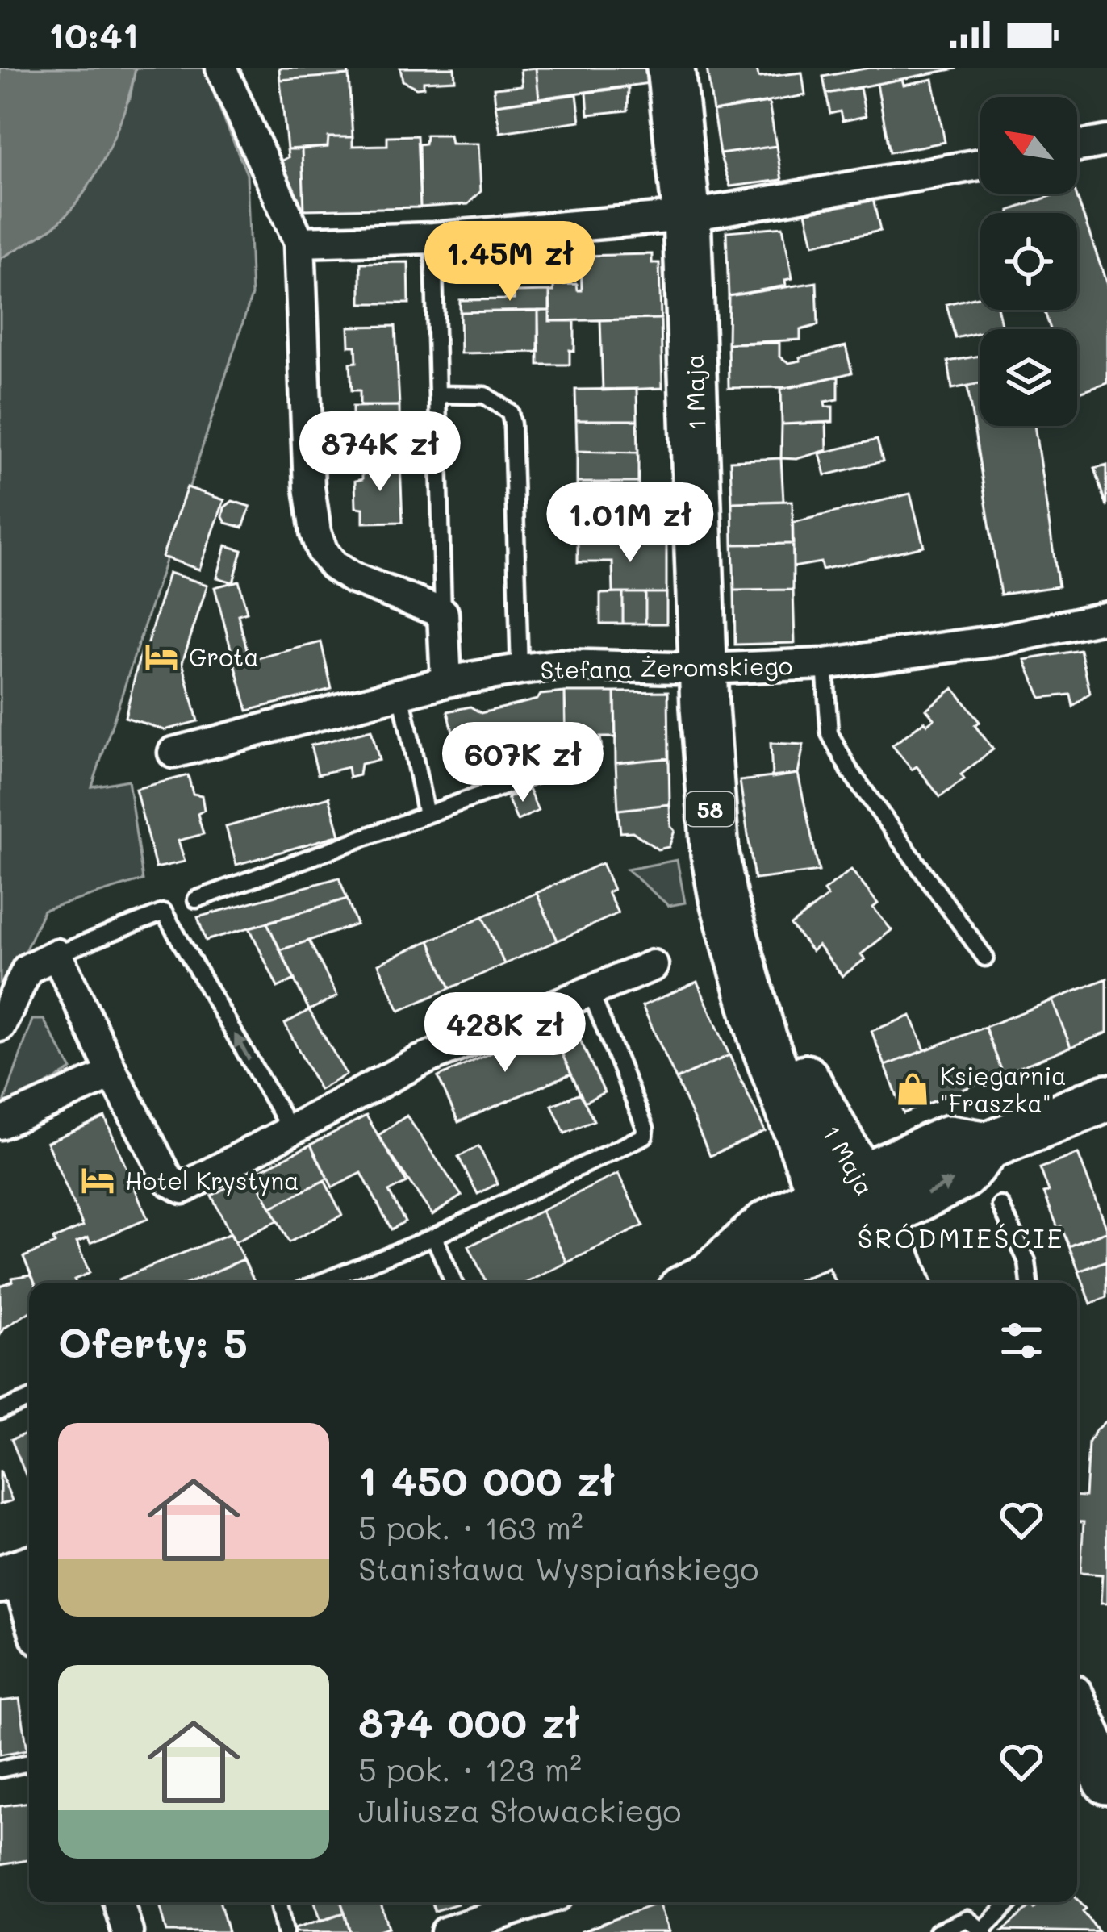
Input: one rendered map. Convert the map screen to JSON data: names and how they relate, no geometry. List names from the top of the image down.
{
  "streets": {
    "main road": ["1 Maja", "58"],
    "street": ["Stefana Żeromskiego"]
  },
  "crossings": [
    ["1 Maja", "Stefana Żeromskiego"]
  ],
  "districts": ["ŚRÓDMIEŚCIE"],
  "places": {
    "hotel": ["Grota", "Hotel Krystyna"],
    "shop": ["Księgarnia \"Fraszka\""]
  },
  "north": "top left",
  "page": {
    "status": "10:41",
    "price": [
      "1.45M zł",
      "874K zł",
      "1.01M zł",
      "607K zł",
      "428K zł"
    ],
    "heading": "Oferty: 5",
    "list": [
      {
        "name": "1 450 000 zł",
        "note": "5 pok. · 163 m² · Stanisława Wyspiańskiego"
      },
      {
        "name": "874 000 zł",
        "note": "5 pok. · 123 m² · Juliusza Słowackiego"
      }
    ]
  }
}
